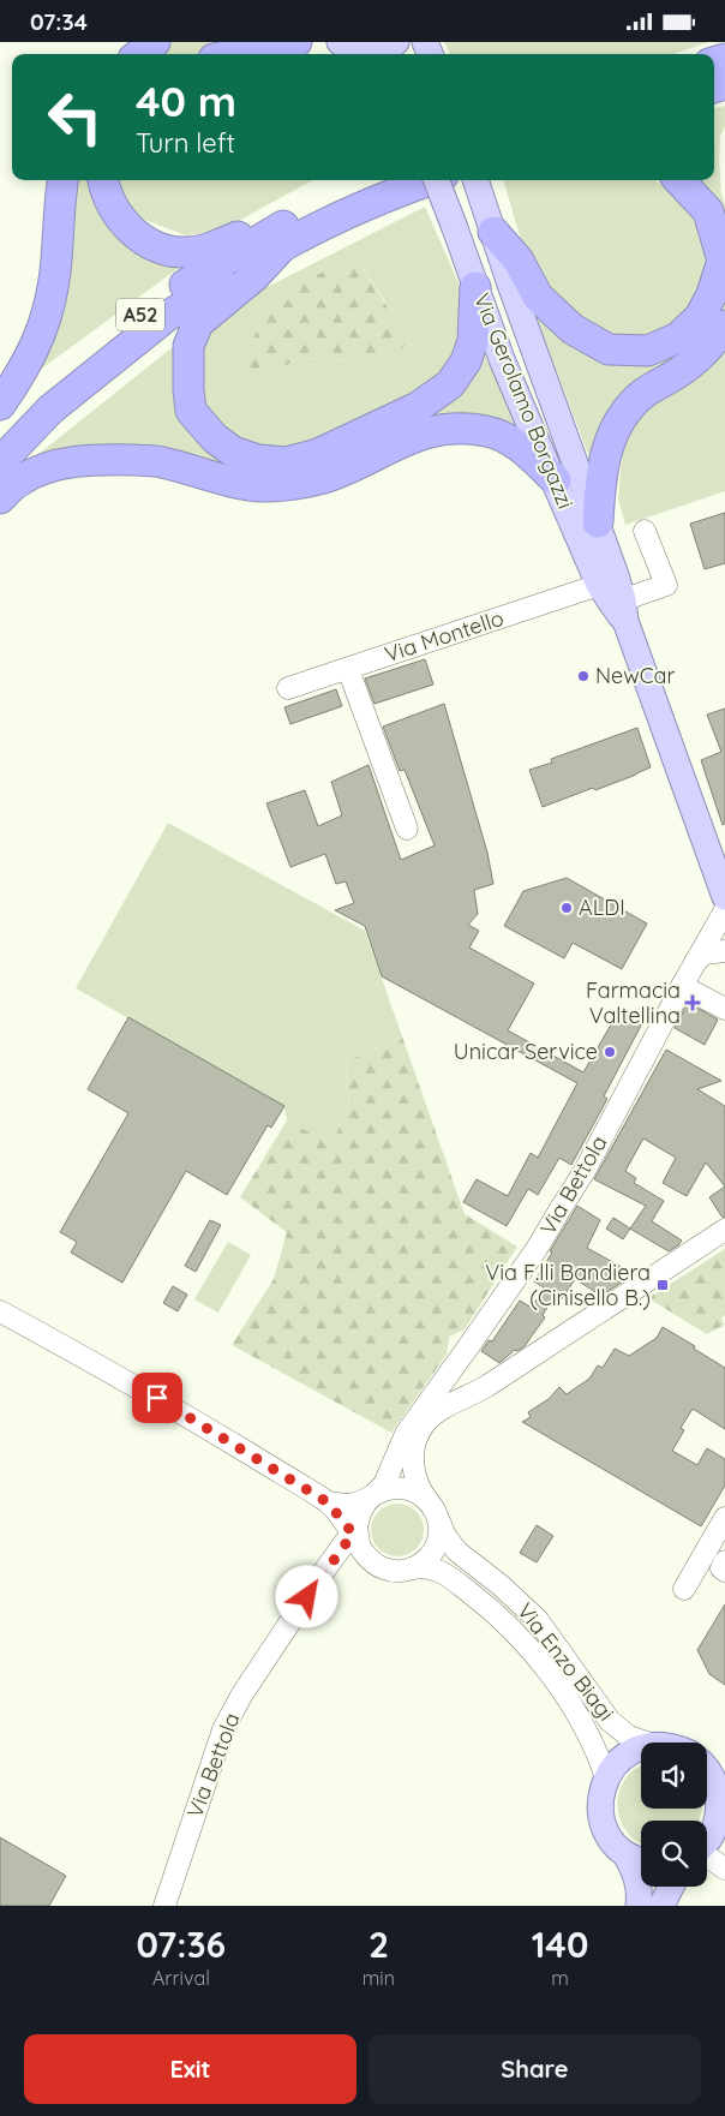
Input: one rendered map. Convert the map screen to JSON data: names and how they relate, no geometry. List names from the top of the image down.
{
  "streets": {
    "highway": ["A52"],
    "main road": ["Via Gerolamo Borgazzi"],
    "street": ["Via Montello", "Via Bettola", "Via Enzo Biagi"]
  },
  "crossings": [
    ["Via Gerolamo Borgazzi", "Via Montello"],
    ["Via Gerolamo Borgazzi", "Via Bettola"],
    ["Via Bettola", "Via Enzo Biagi"]
  ],
  "places": {
    "other": ["NewCar", "ALDI", "Unicar Service"],
    "health": ["Farmacia Valtellina"],
    "transit": ["Via F.lli Bandiera (Cinisello B.)"]
  },
  "page": {
    "status": "07:34",
    "turn": ["40 m", "Turn left"],
    "eta": [
      "07:36",
      "Arrival",
      "2",
      "min",
      "140",
      "m"
    ],
    "buttons": ["Exit", "Share"]
  }
}
